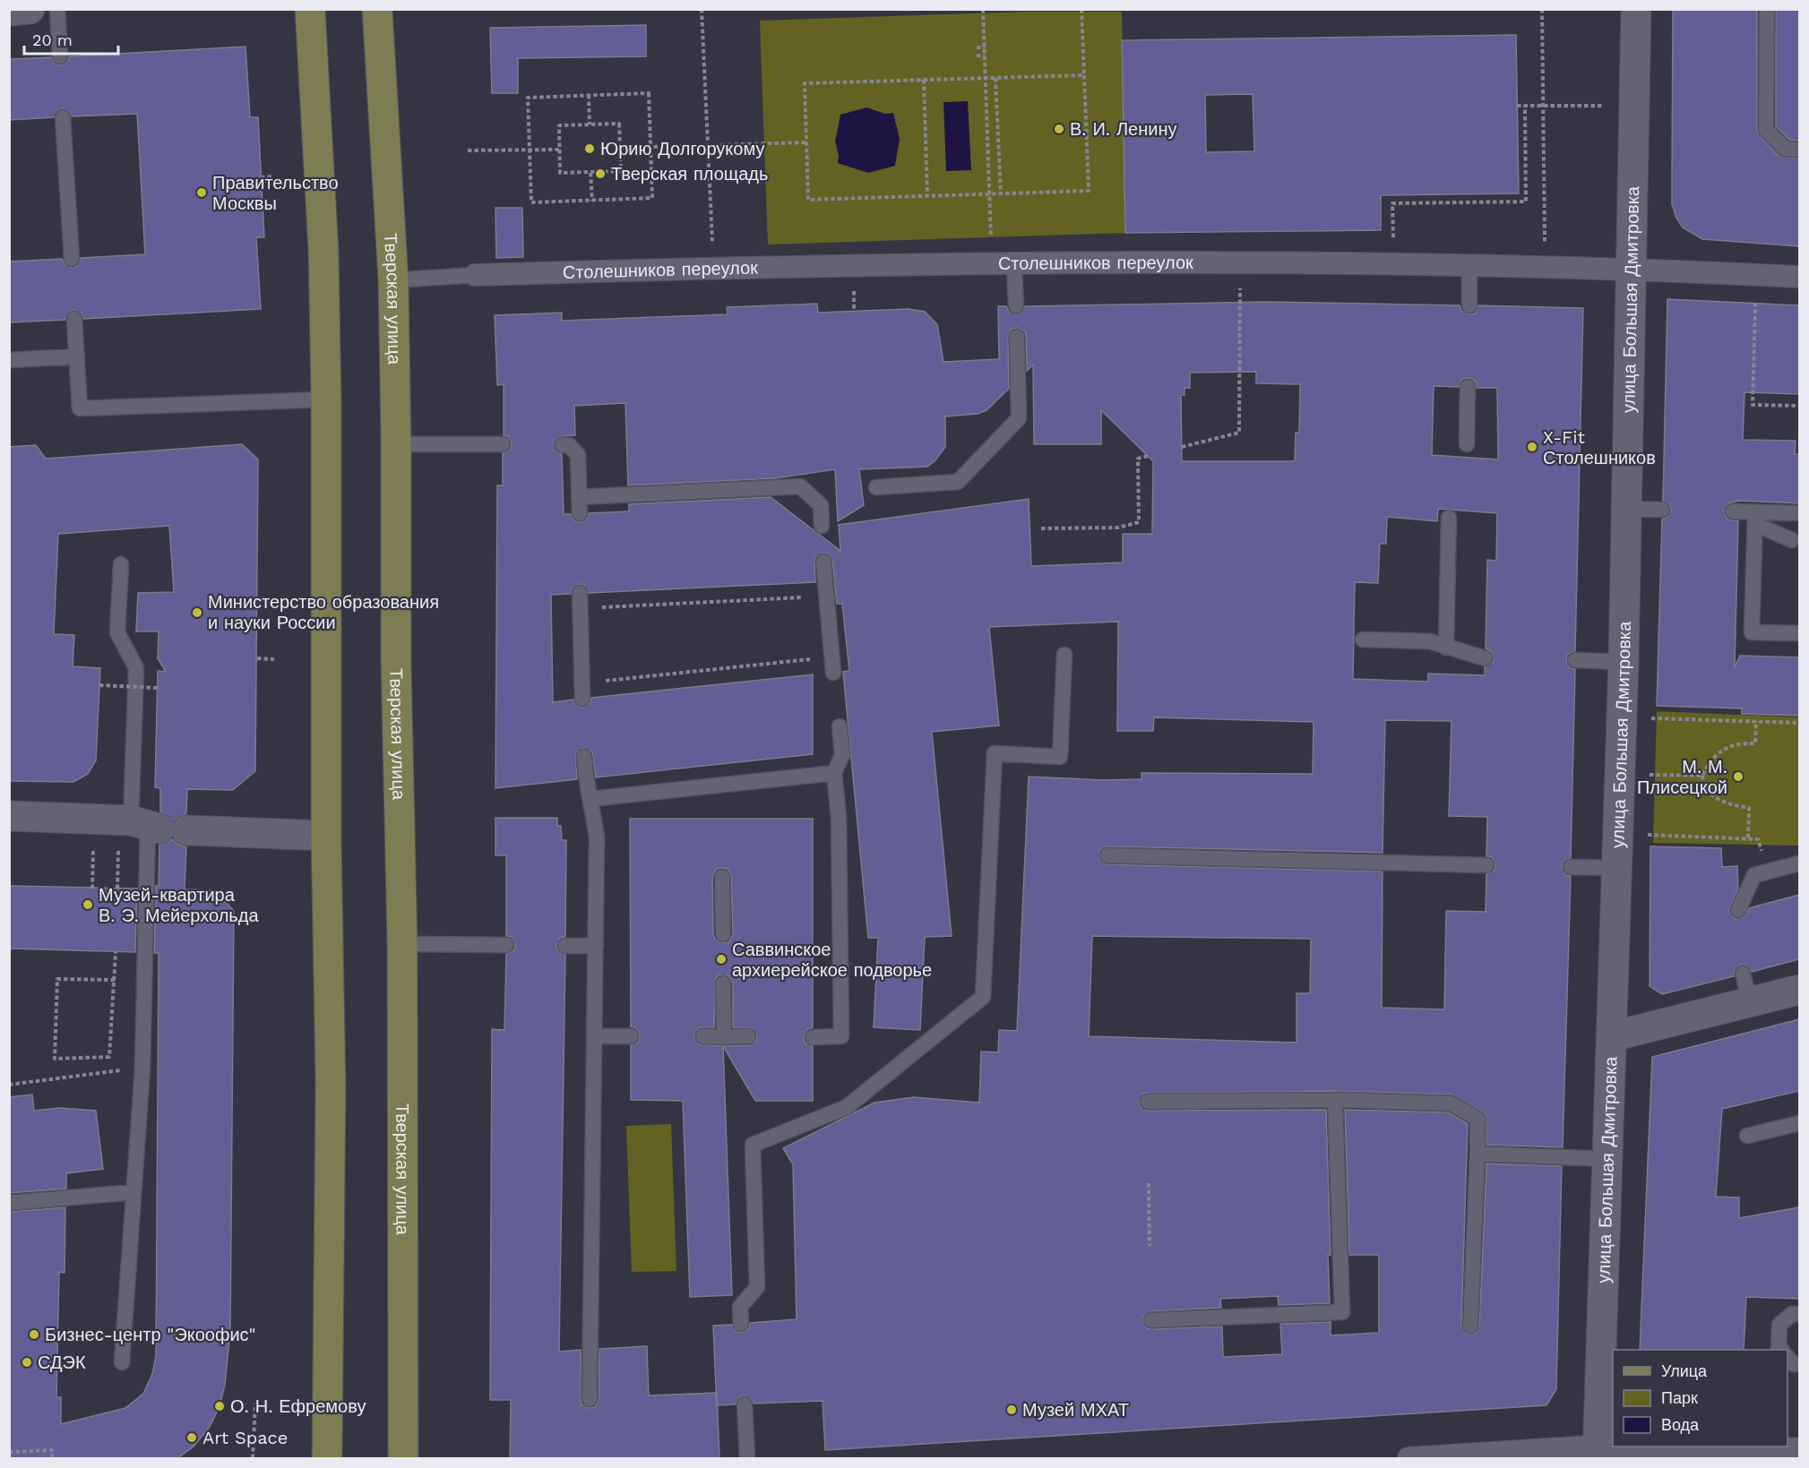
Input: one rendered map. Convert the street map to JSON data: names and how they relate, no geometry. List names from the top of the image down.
{
  "streets": {
    "main road": ["Тверская улица"],
    "street": ["Столешников переулок", "улица Большая Дмитровка"]
  },
  "crossings": [
    ["Столешников переулок", "Тверская улица"],
    ["Столешников переулок", "улица Большая Дмитровка"]
  ],
  "places": [
    "В. И. Ленину",
    "Юрию Долгорукому",
    "Тверская площадь",
    "Правительство Москвы",
    "X-Fit Столешников",
    "Министерство образования и науки России",
    "М. М. Плисецкой",
    "Музей-квартира В. Э. Мейерхольда",
    "Саввинское архиерейское подворье",
    "Бизнес-центр \"Экоофис\"",
    "СДЭК",
    "О. Н. Ефремову",
    "Музей МХАТ",
    "Art Space"
  ],
  "legend": ["Улица", "Парк", "Вода"],
  "scale_bar": "20 m"
}
